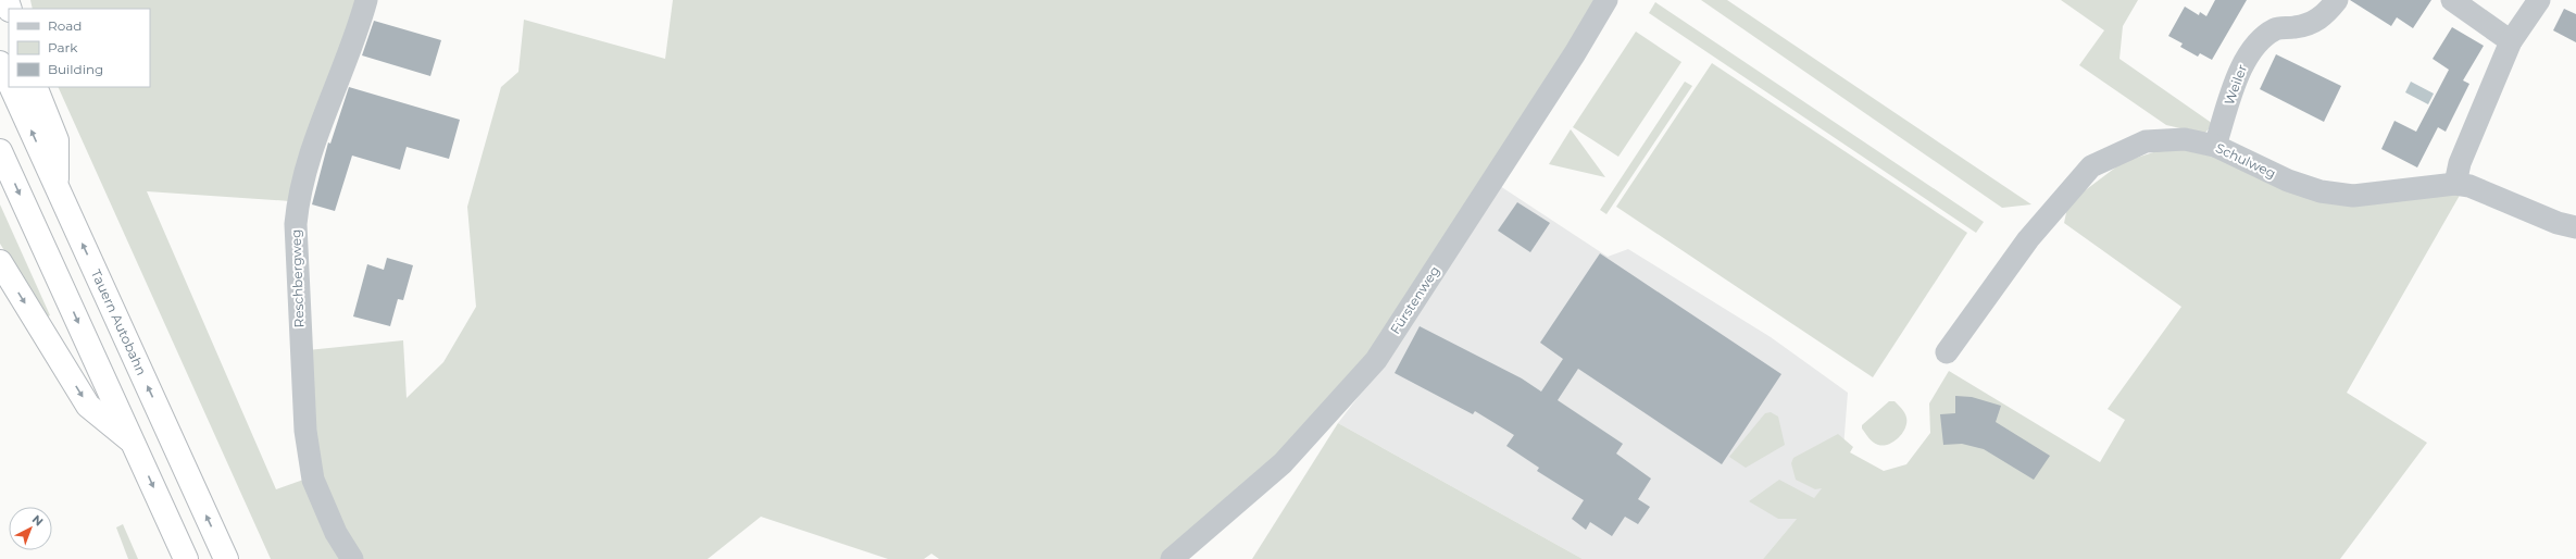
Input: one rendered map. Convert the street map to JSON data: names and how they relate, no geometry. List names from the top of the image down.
{
  "streets": {
    "highway": ["Tauern Autobahn"],
    "street": [
      "Weiler",
      "Schulweg",
      "Reschbergweg",
      "Fürstenweg"
    ]
  },
  "crossings": [
    ["Weiler", "Schulweg"]
  ],
  "legend": ["Road", "Park", "Building"],
  "north": "top right"
}
